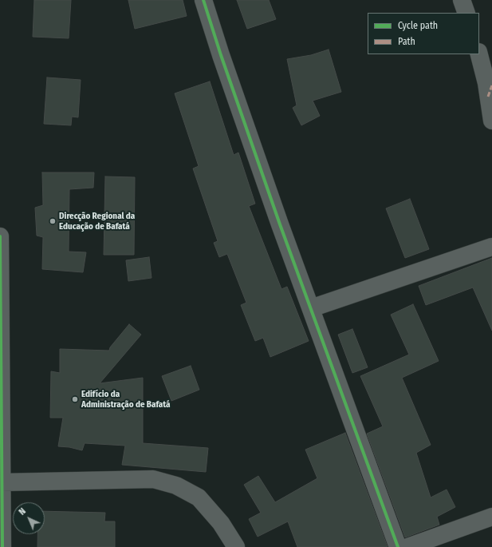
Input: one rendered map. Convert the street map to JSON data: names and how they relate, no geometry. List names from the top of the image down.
{
  "places": ["Direcção Regional da Educação de Bafatá", "Edifício da Administração de Bafatá"],
  "legend": ["Cycle path", "Path"],
  "north": "top left"
}
